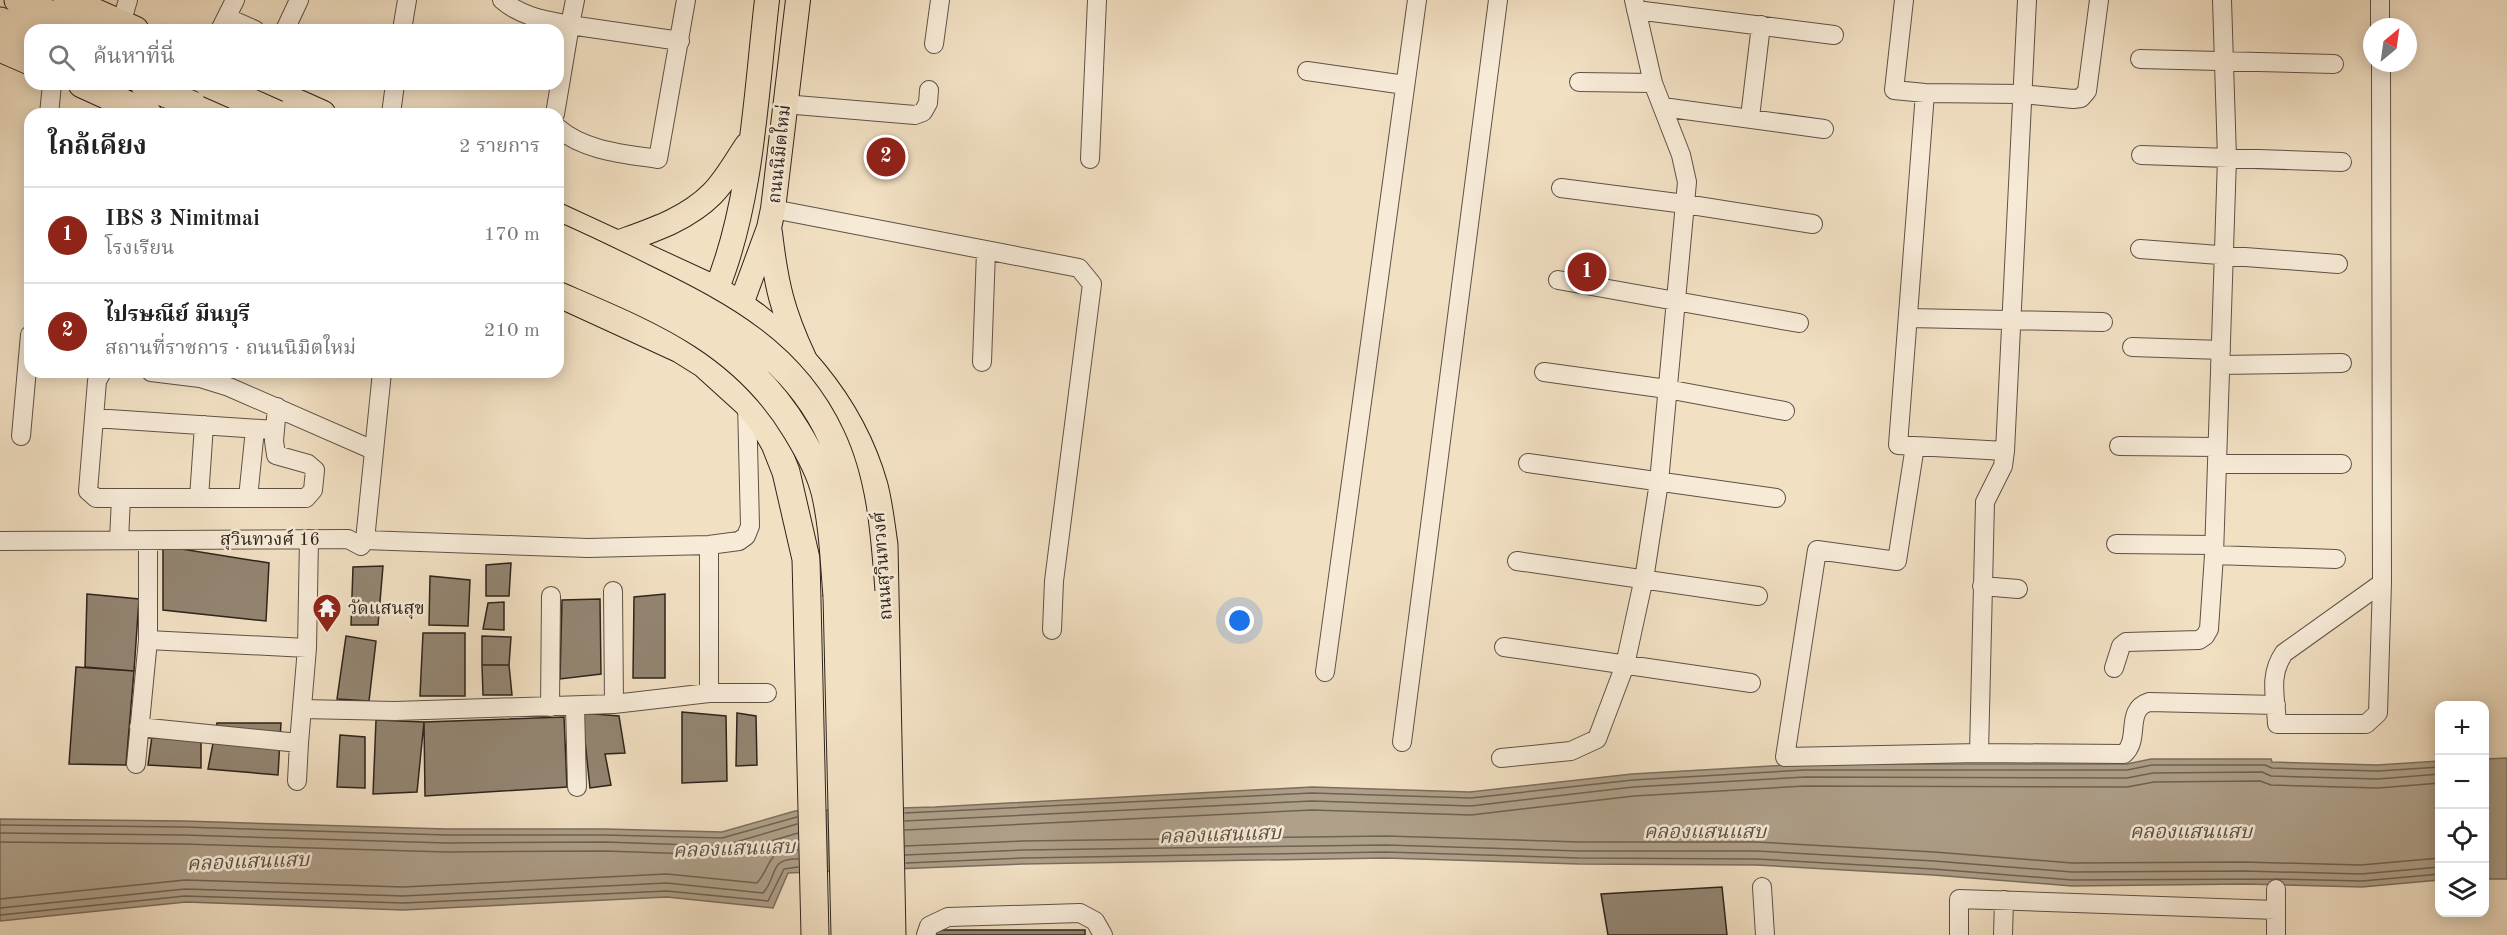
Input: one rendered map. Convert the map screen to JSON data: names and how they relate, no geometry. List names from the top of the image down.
{
  "streets": {
    "highway": ["ถนนสุวินทวงศ์"],
    "main road": ["ถนนนิมิตใหม่"],
    "street": ["สุวินทวงศ์ 16"]
  },
  "crossings": [
    ["ถนนนิมิตใหม่", "ถนนสุวินทวงศ์"]
  ],
  "water": ["คลองแสนแสบ"],
  "places": {
    "temple": ["วัดแสนสุข"]
  },
  "north": "top right",
  "page": {
    "search": "ค้นหาที่นี่",
    "heading": ["ใกล้เคียง", "2 รายการ"],
    "pins": ["2", "1"],
    "list": [
      {
        "mark": "1",
        "name": "IBS 3 Nimitmai",
        "note": "โรงเรียน",
        "value": "170 m"
      },
      {
        "mark": "2",
        "name": "ไปรษณีย์ มีนบุรี",
        "note": "สถานที่ราชการ · ถนนนิมิตใหม่",
        "value": "210 m"
      }
    ],
    "map_buttons": ["+", "−"]
  }
}
